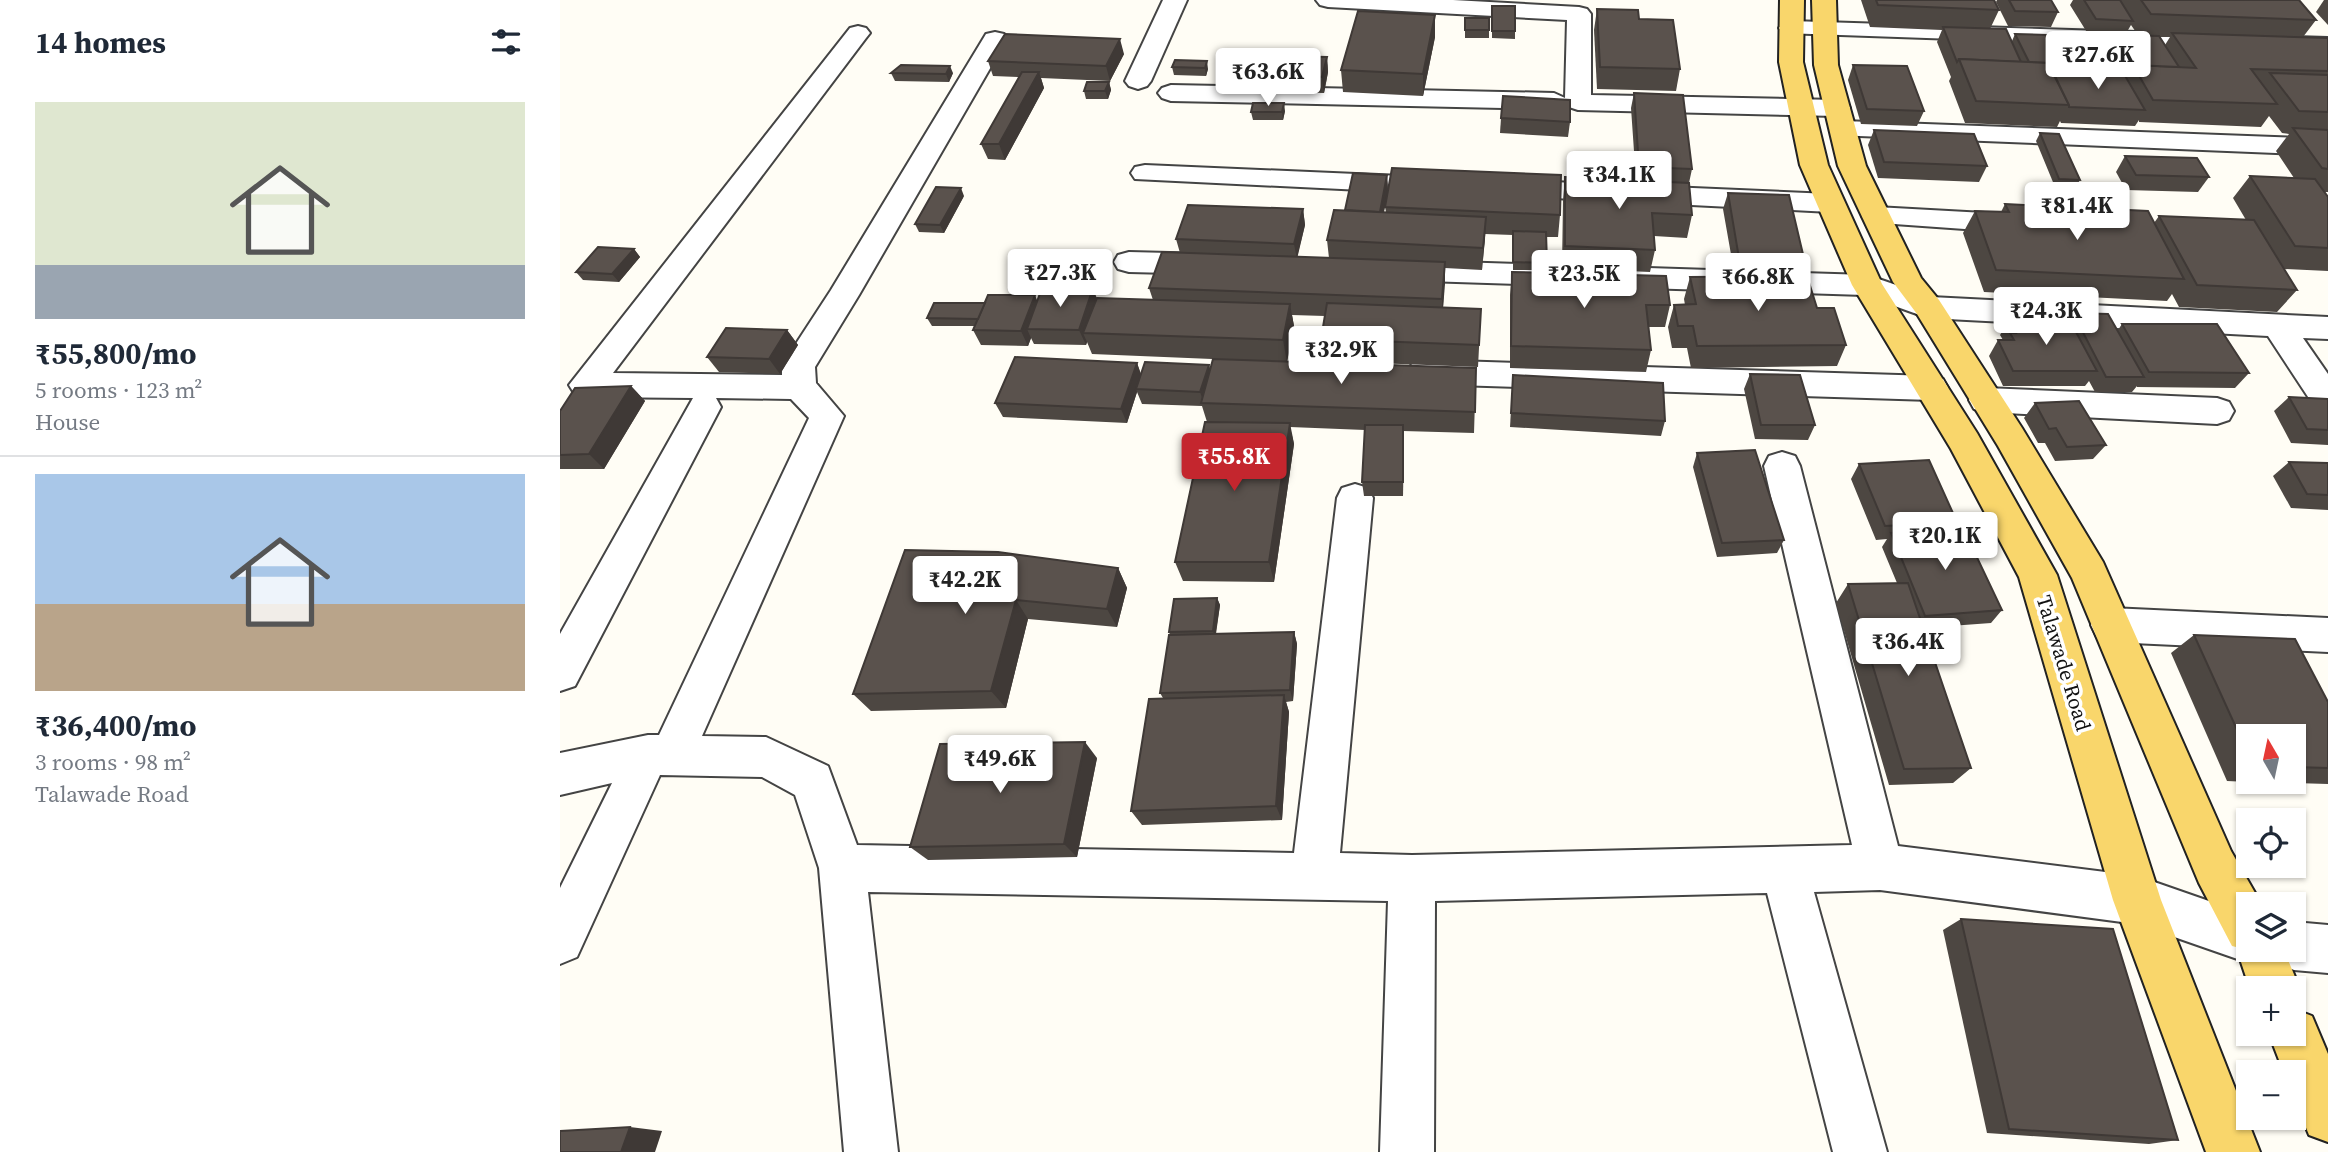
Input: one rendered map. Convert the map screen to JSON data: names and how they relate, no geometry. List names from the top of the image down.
{
  "streets": {
    "main road": ["Talawade Road"]
  },
  "north": "top",
  "page": {
    "heading": "14 homes",
    "price": [
      "₹27.6K",
      "₹63.6K",
      "₹34.1K",
      "₹81.4K",
      "₹27.3K",
      "₹23.5K",
      "₹66.8K",
      "₹24.3K",
      "₹32.9K",
      "₹55.8K",
      "₹20.1K",
      "₹42.2K",
      "₹36.4K",
      "₹49.6K"
    ],
    "list": [
      {
        "name": "₹55,800/mo",
        "note": "5 rooms · 123 m² · House"
      },
      {
        "name": "₹36,400/mo",
        "note": "3 rooms · 98 m² · Talawade Road"
      }
    ],
    "map_buttons": ["+", "−"]
  }
}
